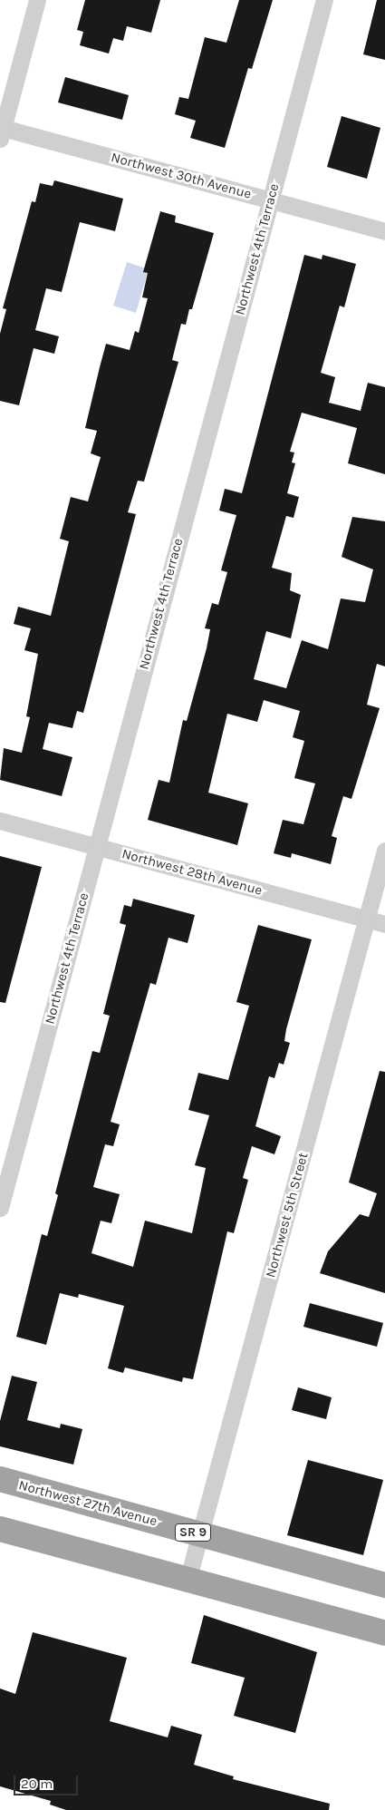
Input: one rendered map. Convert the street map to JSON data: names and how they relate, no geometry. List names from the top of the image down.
{
  "streets": {
    "highway": ["Northwest 27th Avenue", "SR 9"],
    "street": [
      "Northwest 30th Avenue",
      "Northwest 4th Terrace",
      "Northwest 28th Avenue",
      "Northwest 5th Street"
    ]
  },
  "crossings": [
    ["Northwest 30th Avenue", "Northwest 4th Terrace"],
    ["Northwest 4th Terrace", "Northwest 28th Avenue"],
    ["Northwest 28th Avenue", "Northwest 5th Street"],
    ["Northwest 5th Street", "Northwest 27th Avenue"]
  ],
  "scale_bar": "20 m"
}
